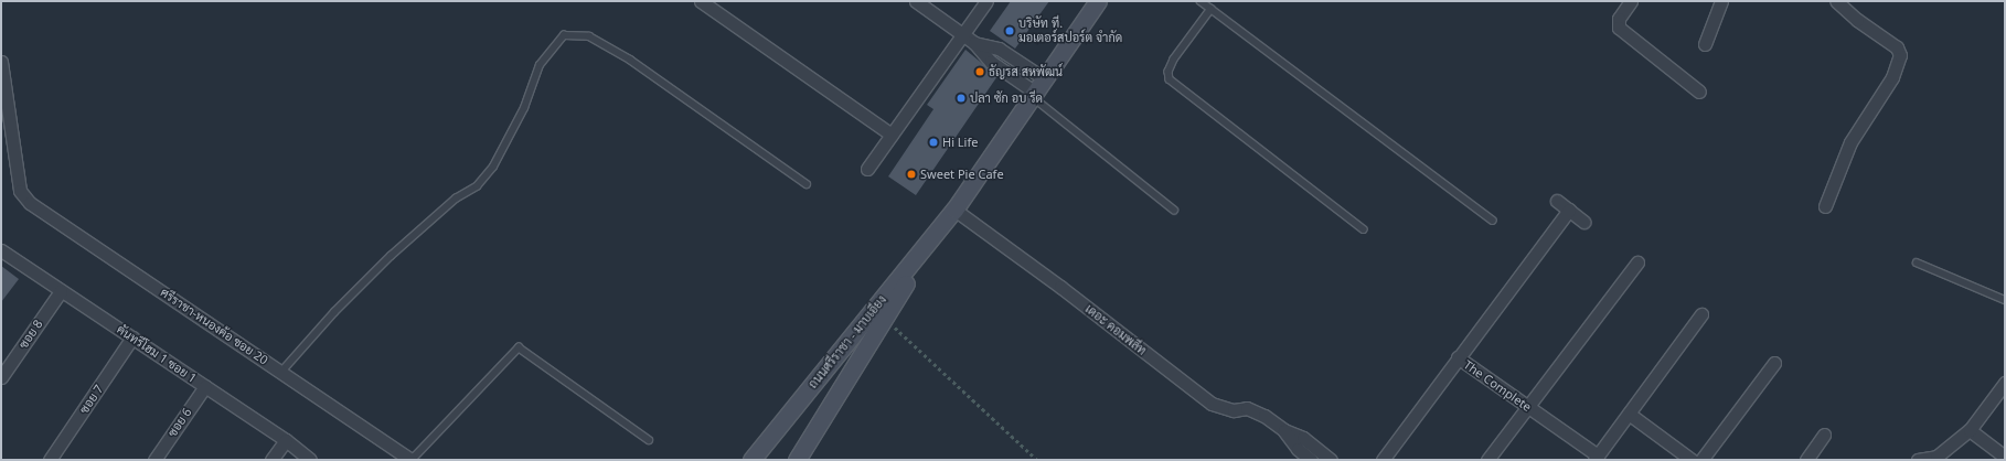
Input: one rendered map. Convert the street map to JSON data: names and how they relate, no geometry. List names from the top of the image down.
{
  "streets": {
    "main road": ["ถนนศรีราชา - มาบเอียง"],
    "street": [
      "ศรีราชา-หนองค้อ ซอย 20",
      "เดอะ คอมพลีท",
      "ซอย 8",
      "คันทรีโฮม 1 ซอย 1",
      "The Complete",
      "ซอย 7",
      "ซอย 6"
    ]
  },
  "crossings": [
    ["เดอะ คอมพลีท", "ถนนศรีราชา - มาบเอียง"],
    ["ซอย 8", "คันทรีโฮม 1 ซอย 1"],
    ["คันทรีโฮม 1 ซอย 1", "ซอย 7"],
    ["คันทรีโฮม 1 ซอย 1", "ซอย 6"]
  ],
  "places": [
    "บริษัท ที. มอเตอร์สปอร์ต จำกัด",
    "ธัญรส สหพัฒน์",
    "ปลา ซัก อบ รีด",
    "Hi Life",
    "Sweet Pie Cafe"
  ]
}
